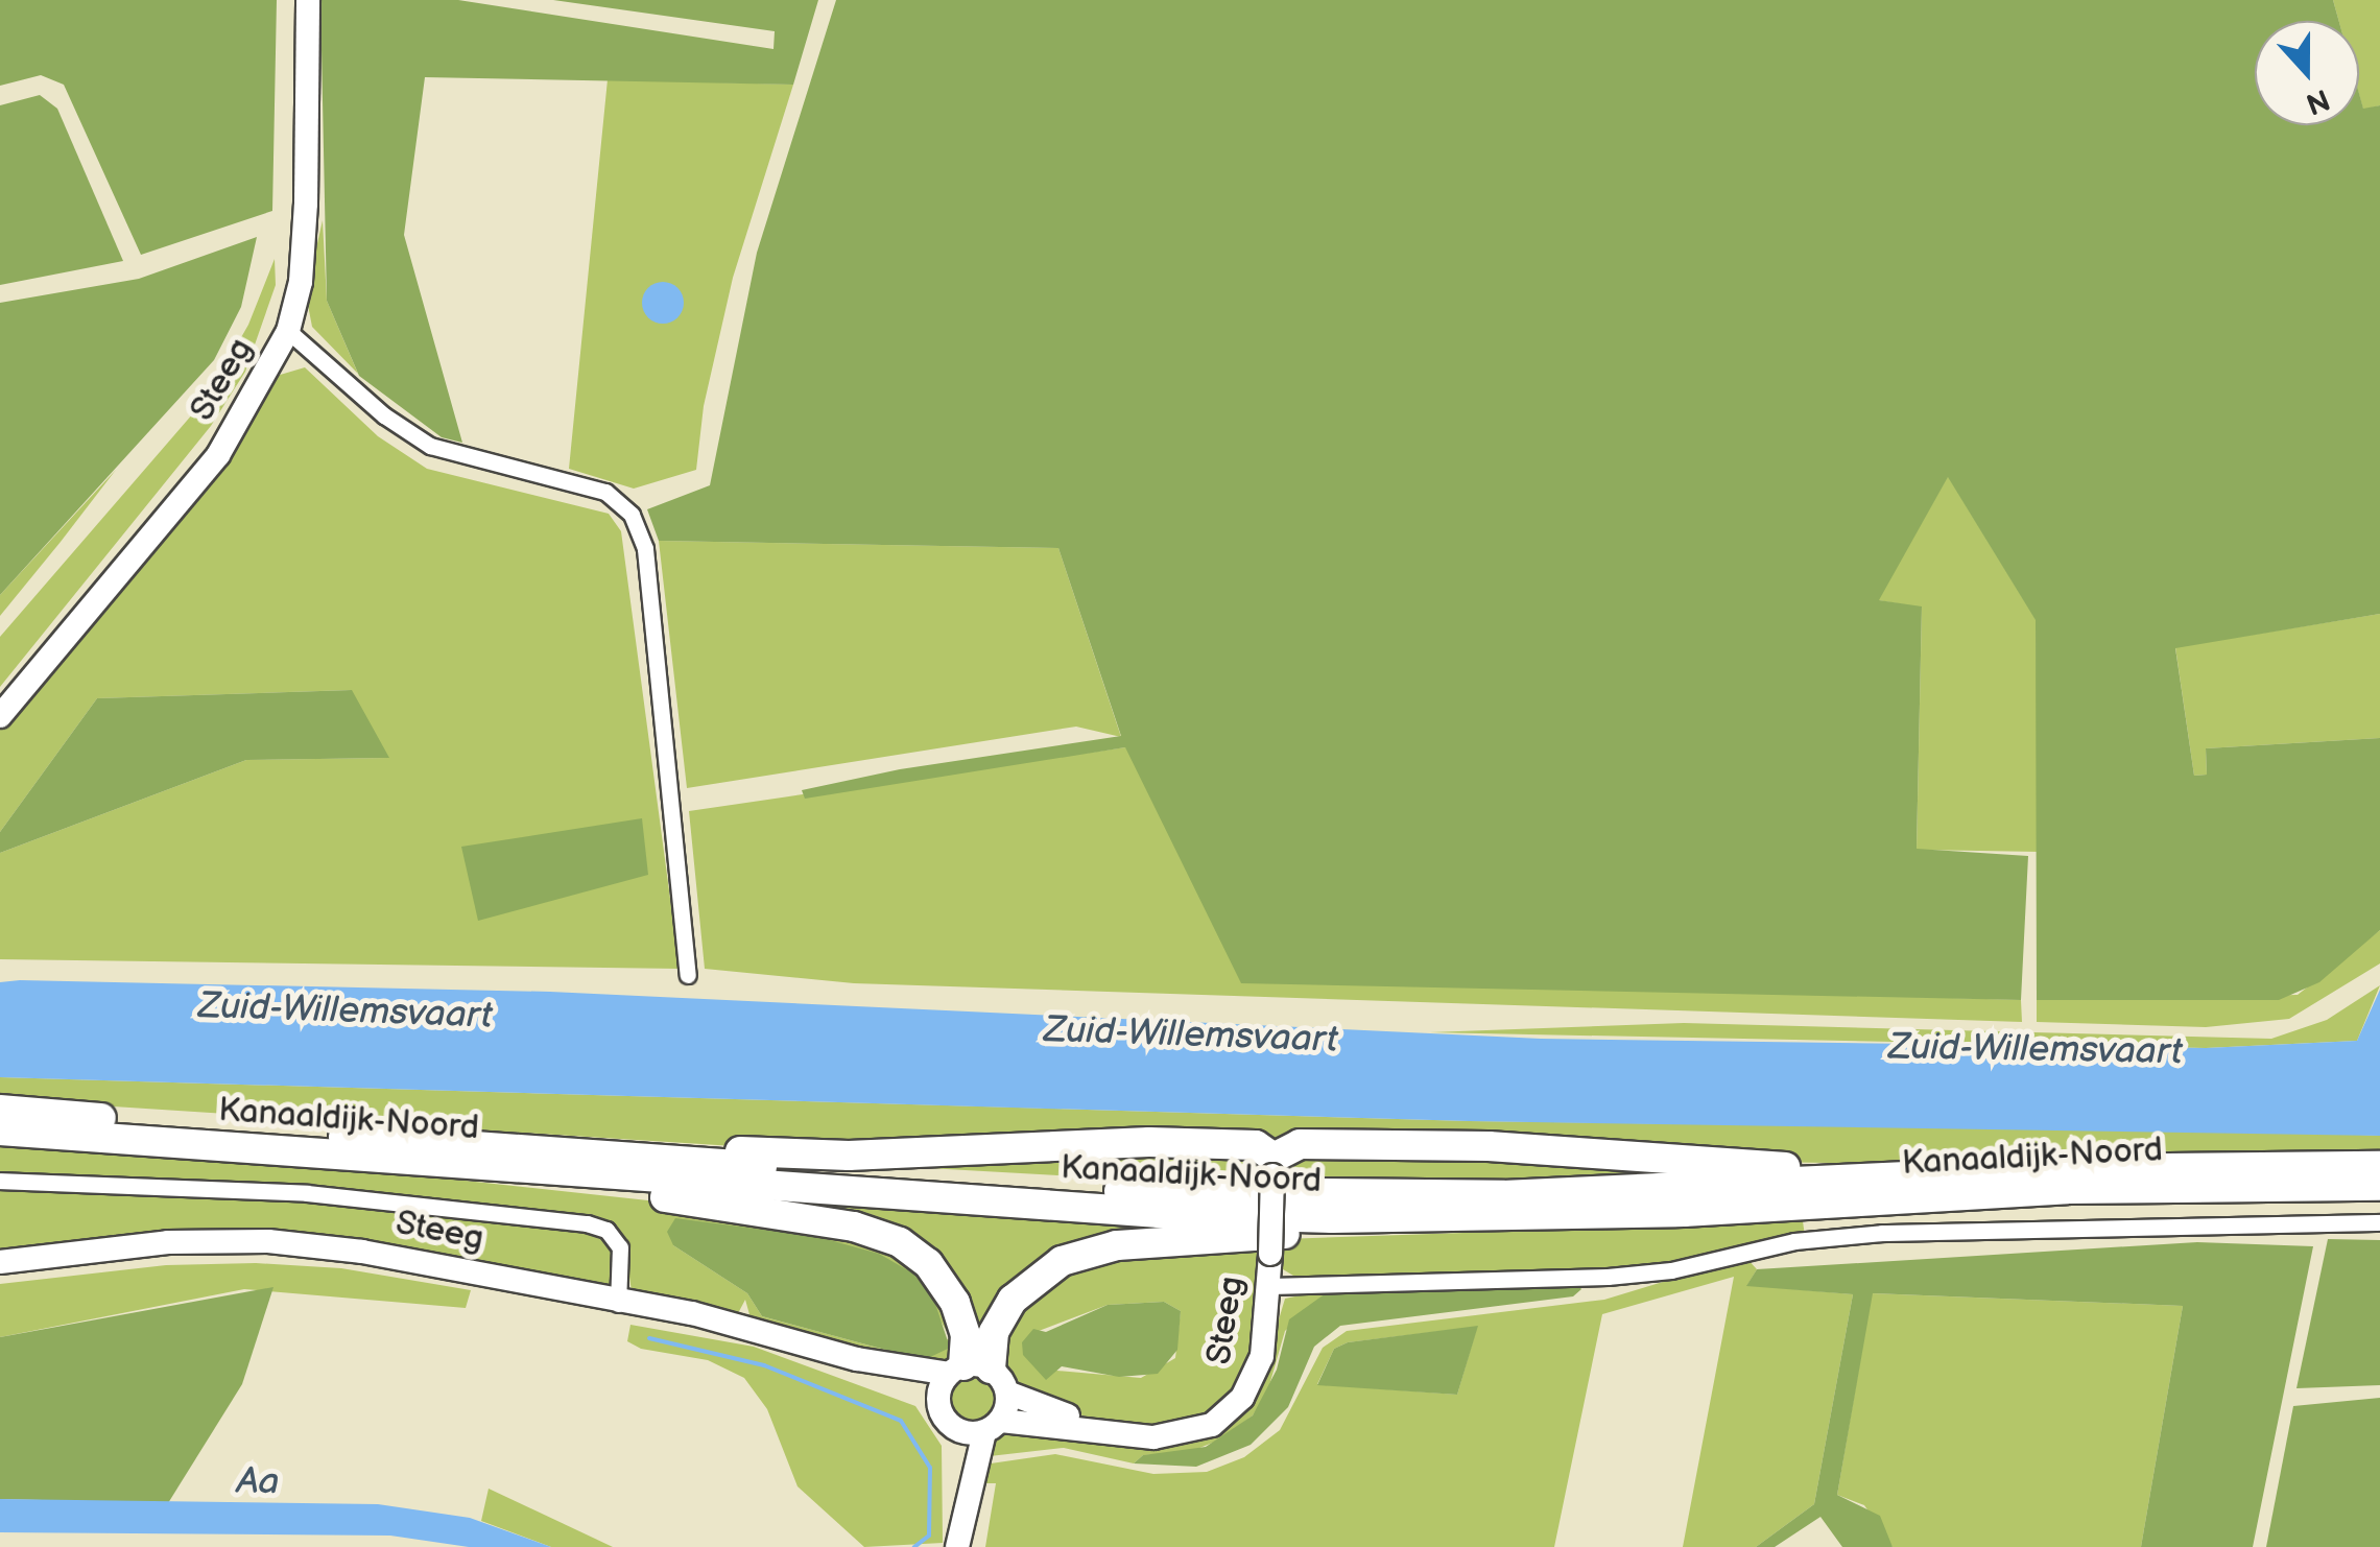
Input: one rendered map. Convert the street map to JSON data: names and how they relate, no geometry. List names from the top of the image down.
{
  "streets": {
    "highway": ["Kanaaldijk-Noord"],
    "street": ["Steeg"]
  },
  "crossings": [
    ["Steeg", "Kanaaldijk-Noord"]
  ],
  "water": ["Zuid-Willemsvaart", "Aa"],
  "north": "bottom"
}
